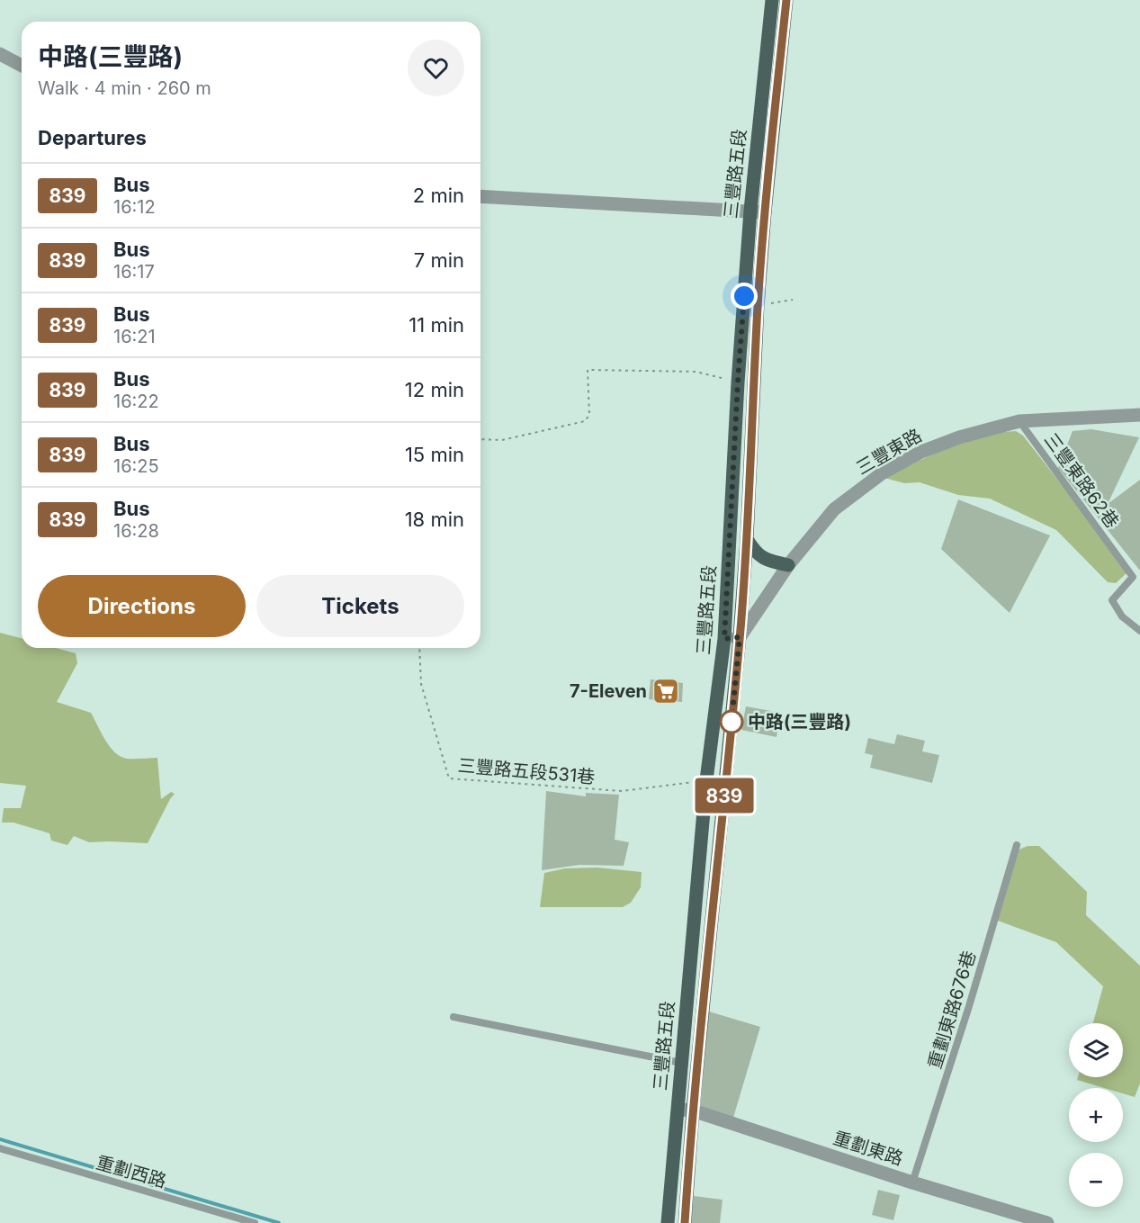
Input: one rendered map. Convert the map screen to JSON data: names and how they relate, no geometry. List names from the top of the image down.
{
  "streets": {
    "main road": ["三豐路五段"],
    "street": ["三豐東路", "重劃東路"],
    "lane": ["三豐東路62巷", "重劃東路676巷", "重劃西路"],
    "path": ["三豐路五段531巷"]
  },
  "crossings": [
    ["三豐路五段", "三豐東路"],
    ["三豐路五段", "三豐路五段531巷"],
    ["三豐路五段", "重劃東路"],
    ["三豐東路", "三豐東路62巷"],
    ["重劃東路676巷", "重劃東路"]
  ],
  "places": {
    "supermarket": ["7-Eleven"],
    "other": ["中路(三豐路)"]
  },
  "lines": ["bus line 839"],
  "page": {
    "on_map": "839",
    "heading": [
      ["中路(三豐路)", "Walk · 4 min · 260 m"],
      "Departures"
    ],
    "list": [
      {
        "mark": "839",
        "name": "Bus",
        "note": "16:12",
        "value": "2 min"
      },
      {
        "mark": "839",
        "name": "Bus",
        "note": "16:17",
        "value": "7 min"
      },
      {
        "mark": "839",
        "name": "Bus",
        "note": "16:21",
        "value": "11 min"
      },
      {
        "mark": "839",
        "name": "Bus",
        "note": "16:22",
        "value": "12 min"
      },
      {
        "mark": "839",
        "name": "Bus",
        "note": "16:25",
        "value": "15 min"
      },
      {
        "mark": "839",
        "name": "Bus",
        "note": "16:28",
        "value": "18 min"
      }
    ],
    "buttons": ["Directions", "Tickets"],
    "map_buttons": ["+", "−"]
  }
}
